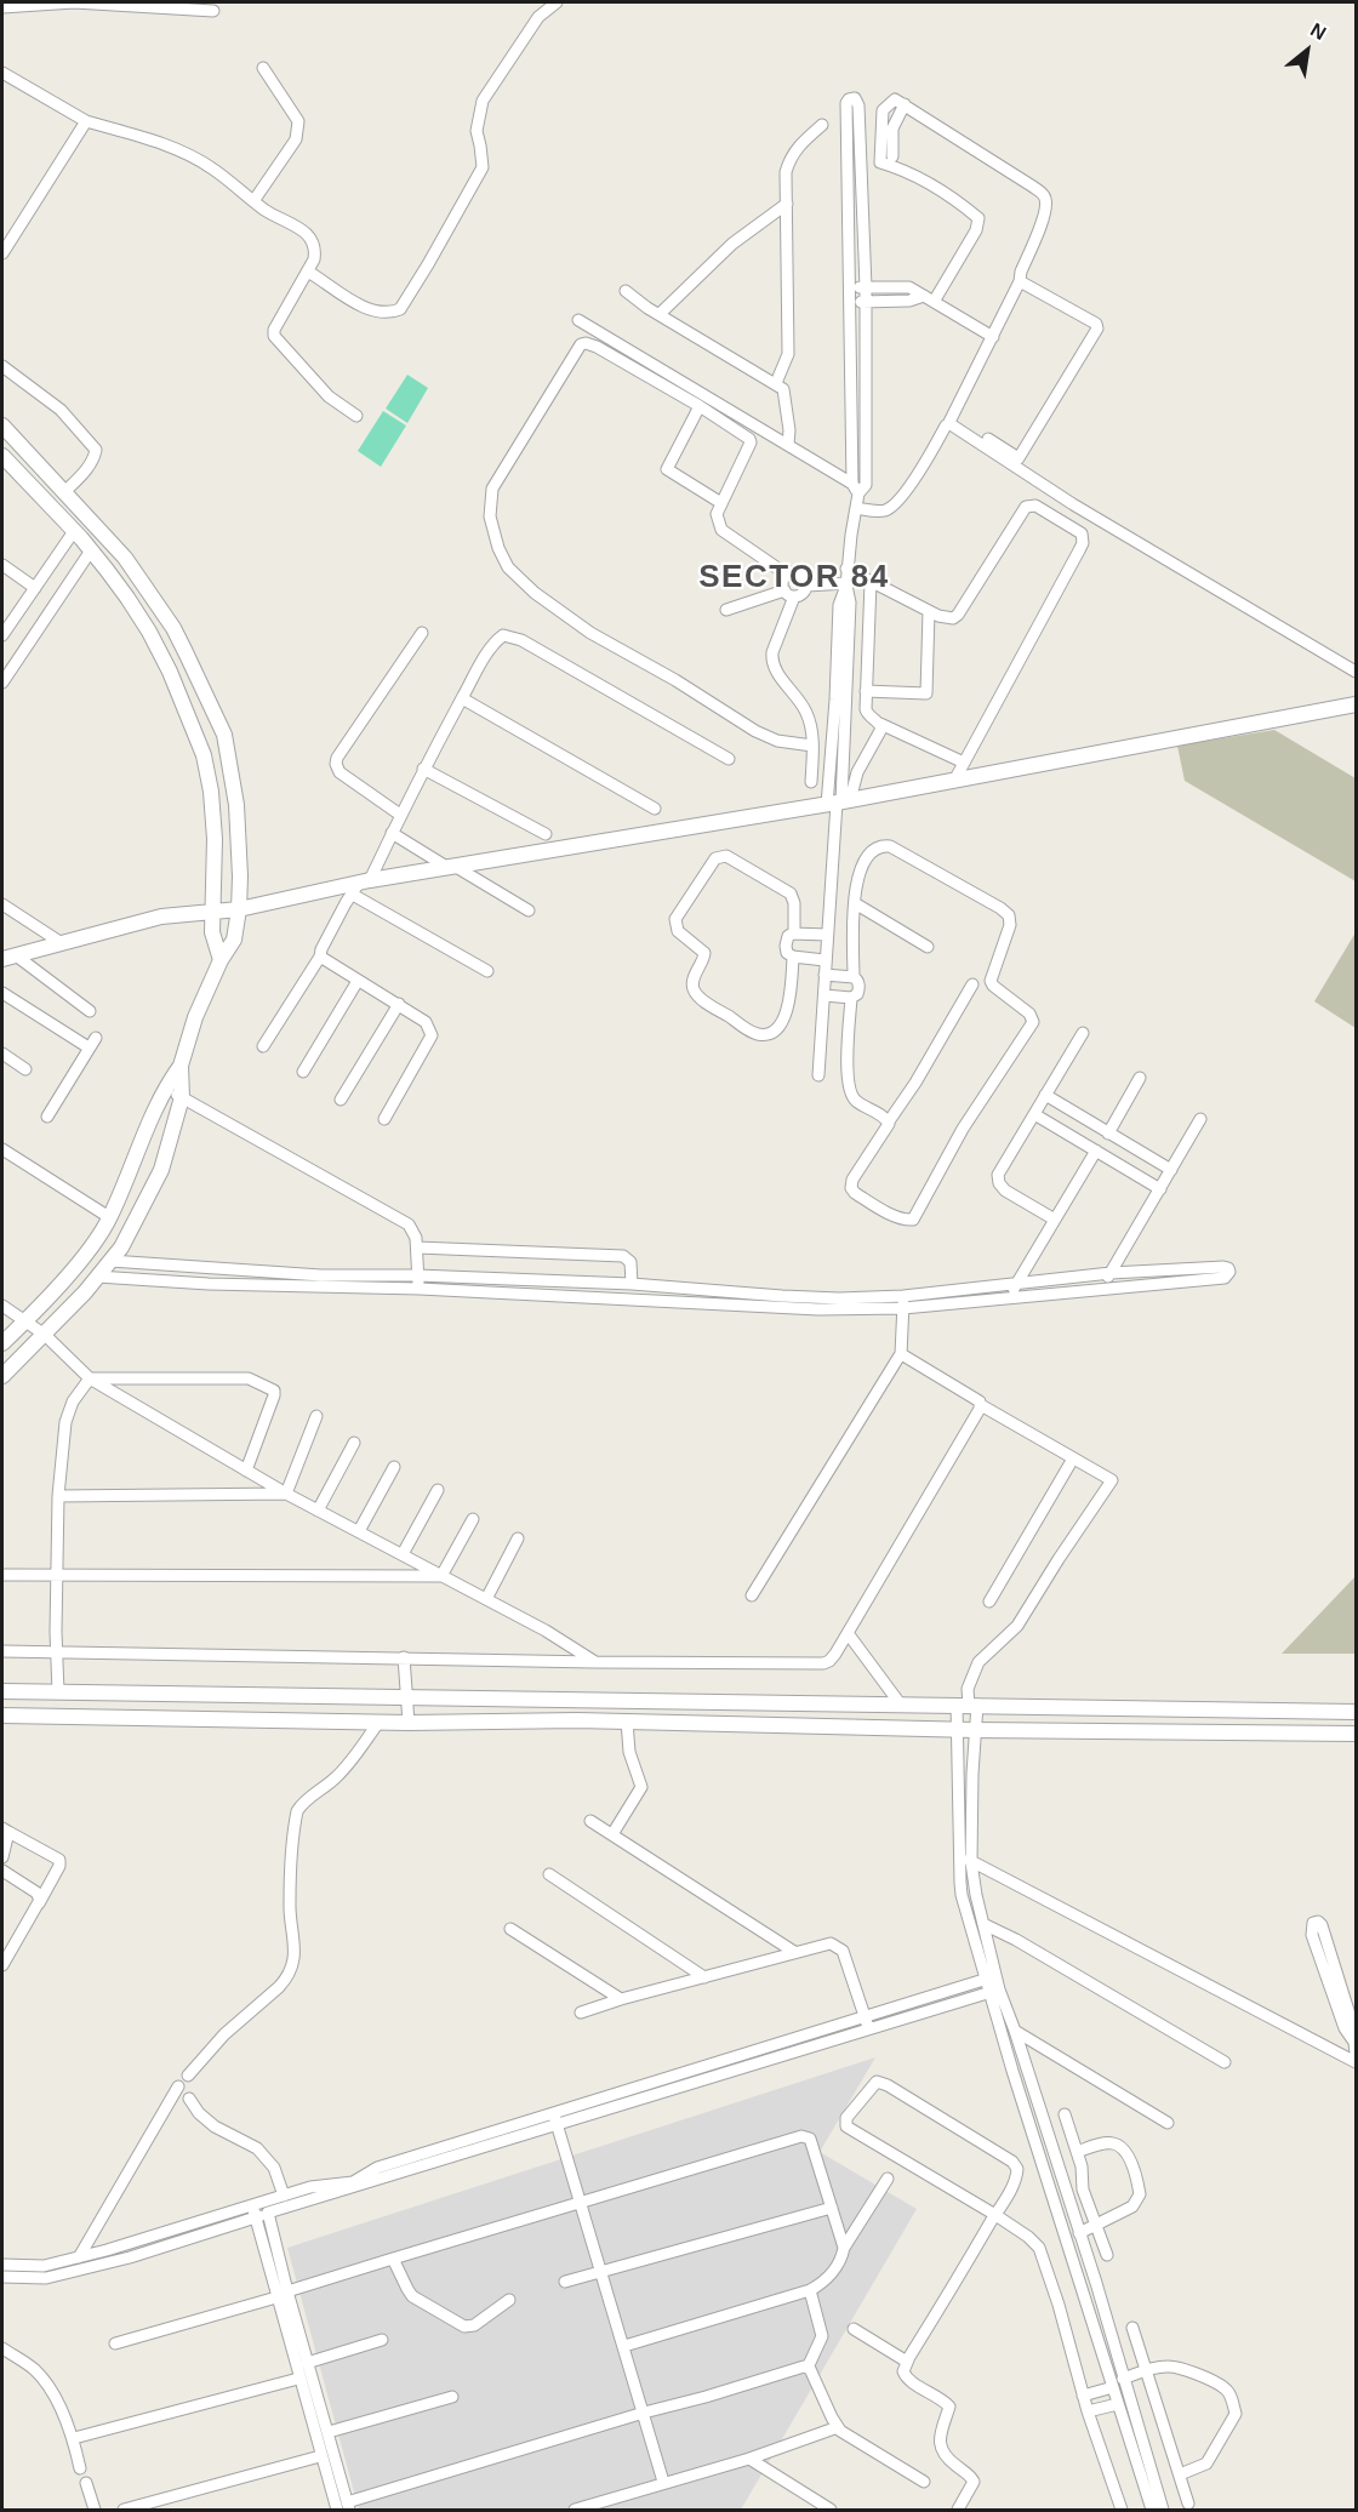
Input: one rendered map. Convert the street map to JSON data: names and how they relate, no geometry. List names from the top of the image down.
{
  "districts": ["SECTOR 84"],
  "north": "top right"
}
